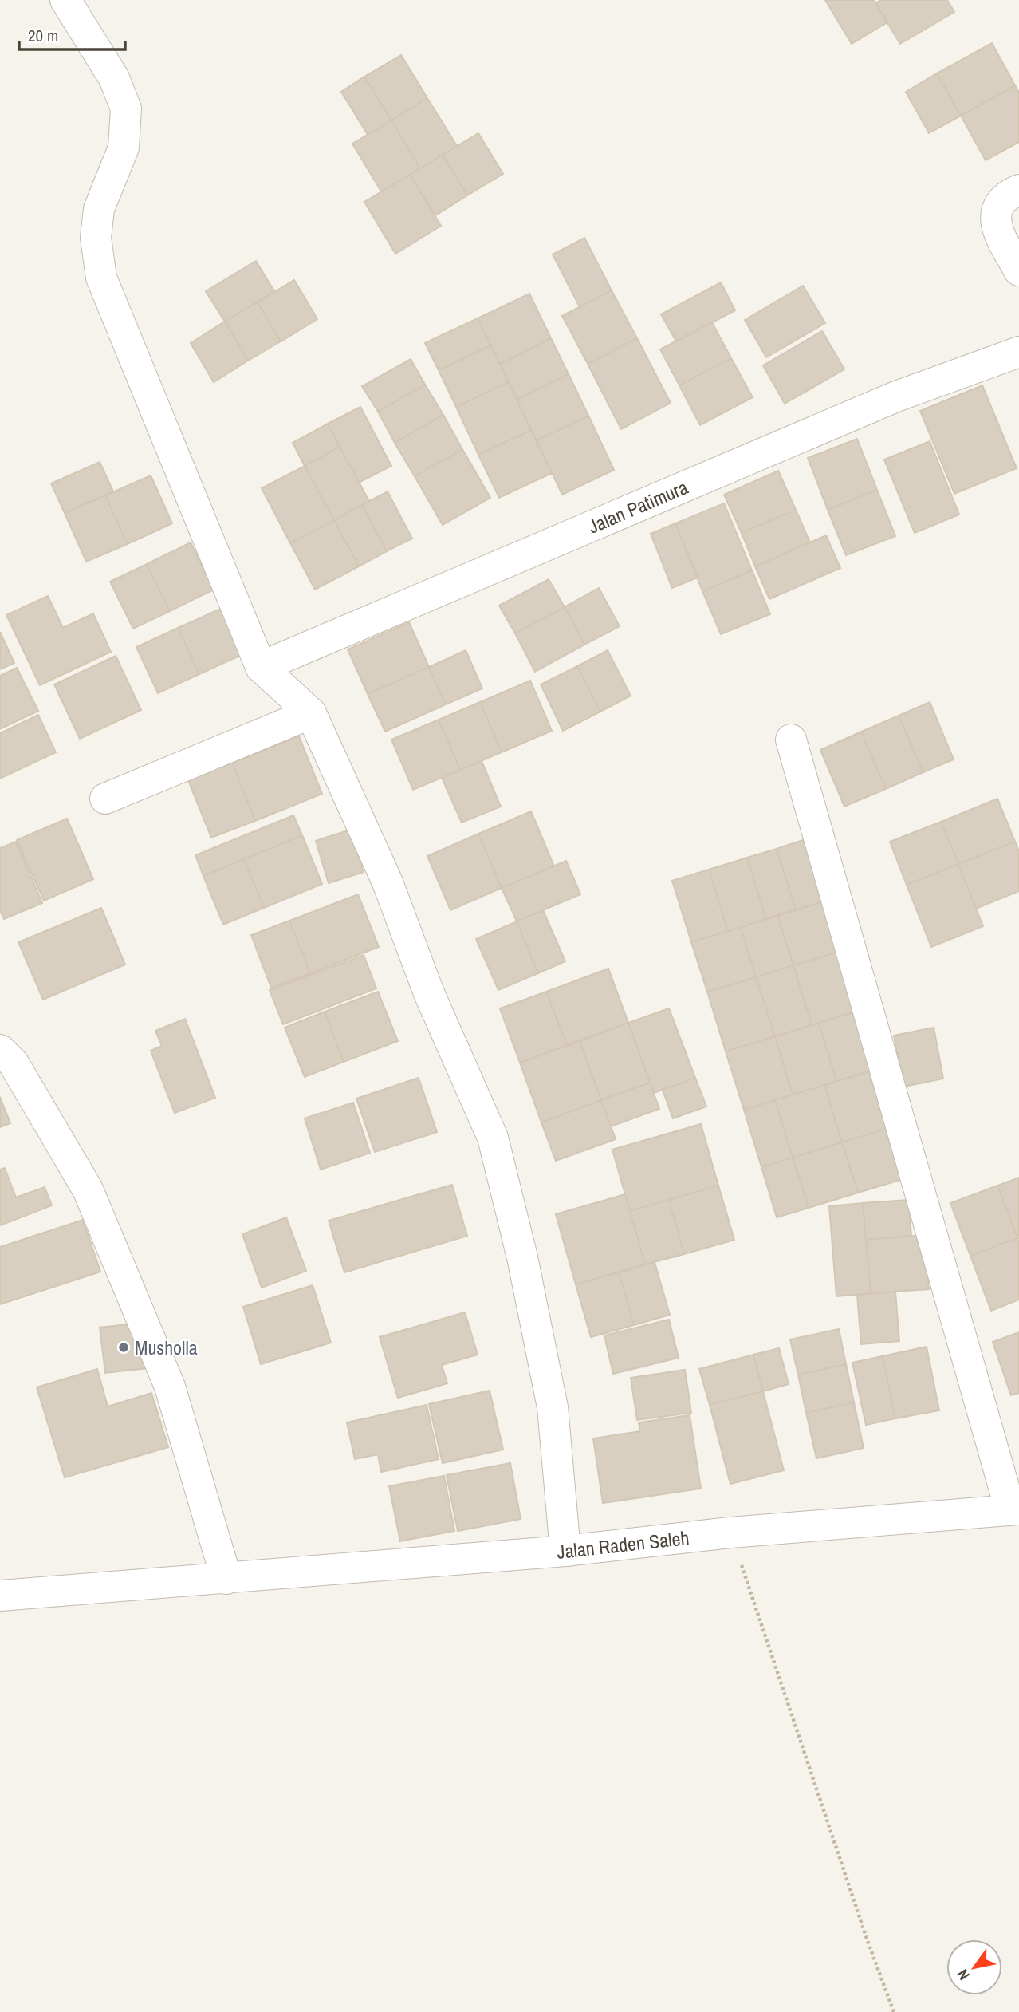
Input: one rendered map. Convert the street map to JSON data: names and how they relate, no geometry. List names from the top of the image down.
{
  "streets": {
    "street": ["Jalan Patimura", "Jalan Raden Saleh"]
  },
  "places": ["Musholla"],
  "scale_bar": "20 m",
  "north": "bottom left"
}
